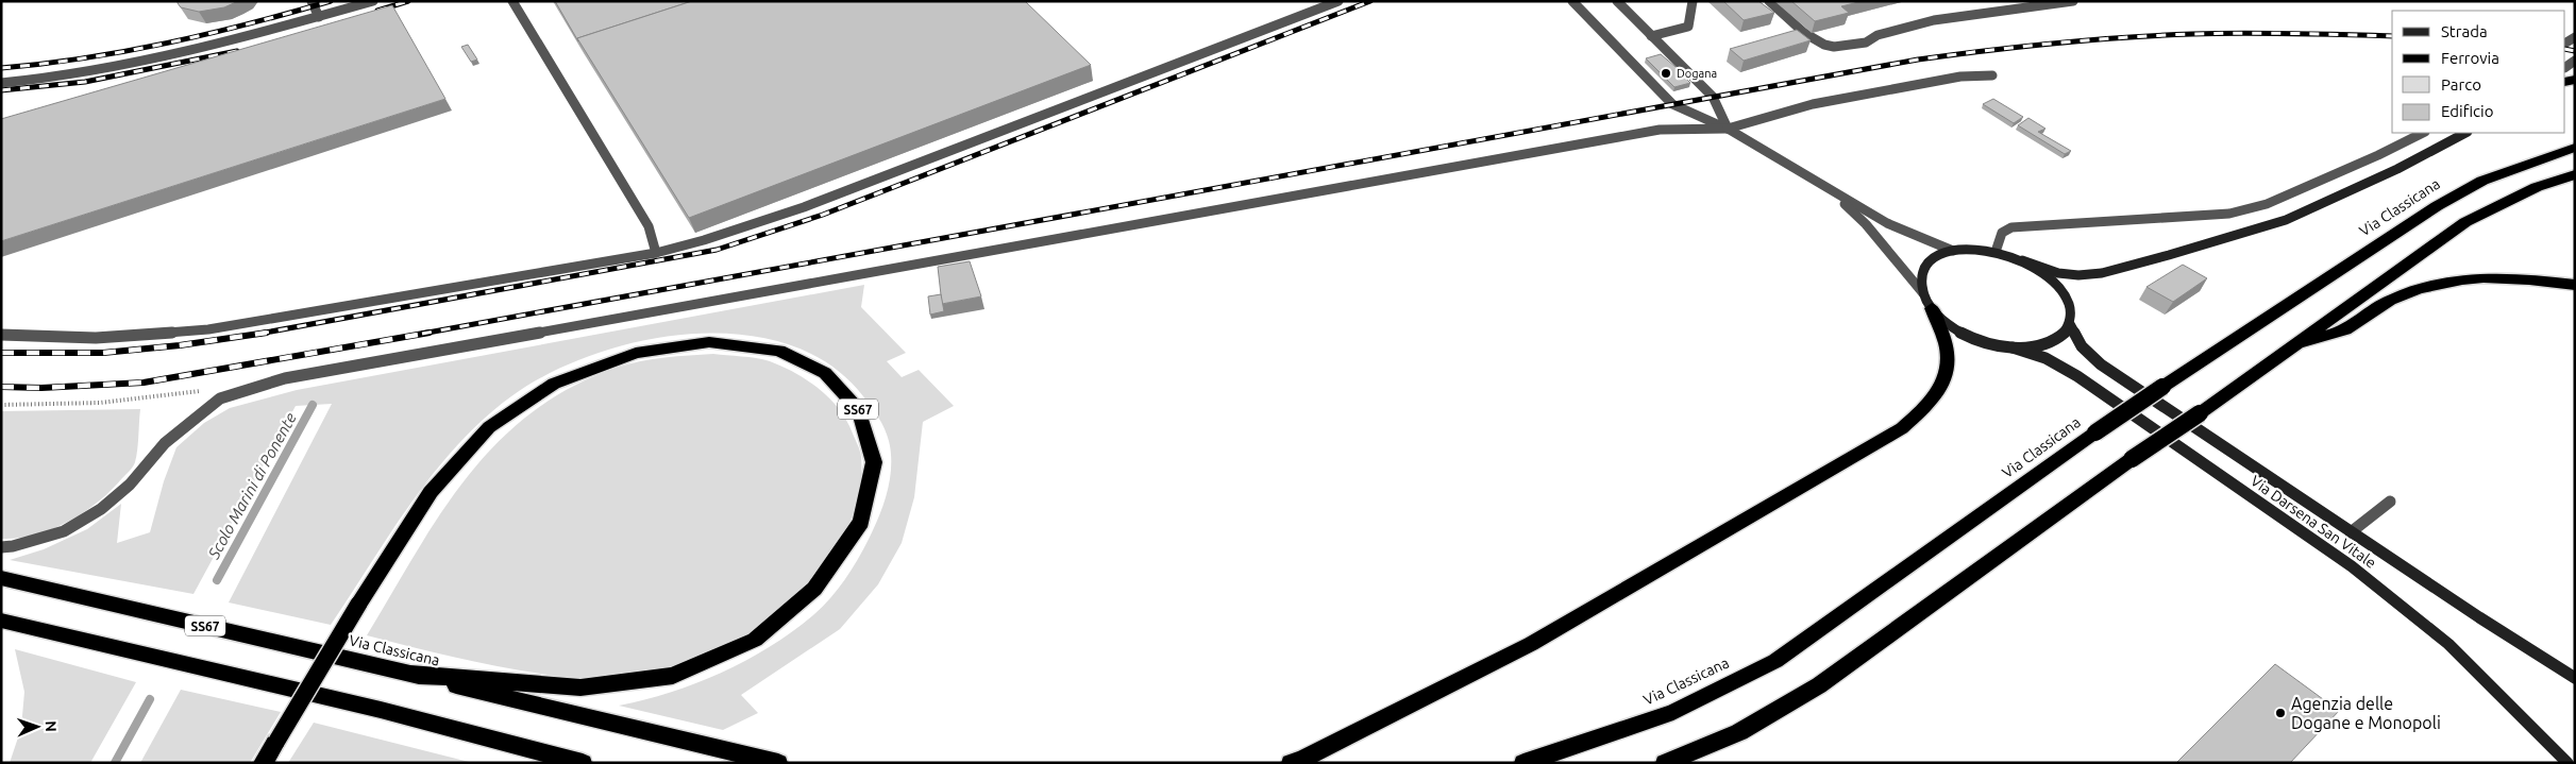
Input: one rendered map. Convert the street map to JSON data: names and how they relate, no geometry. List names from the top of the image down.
{
  "streets": {
    "highway": ["Via Classicana", "SS67"],
    "street": ["Via Darsena San Vitale"]
  },
  "crossings": [
    ["Via Classicana", "SS67"]
  ],
  "water": ["Scolo Marini di Ponente"],
  "places": ["Dogana", "Agenzia delle Dogane e Monopoli"],
  "legend": [
    "Strada",
    "Ferrovia",
    "Parco",
    "Edificio"
  ],
  "north": "right"
}
